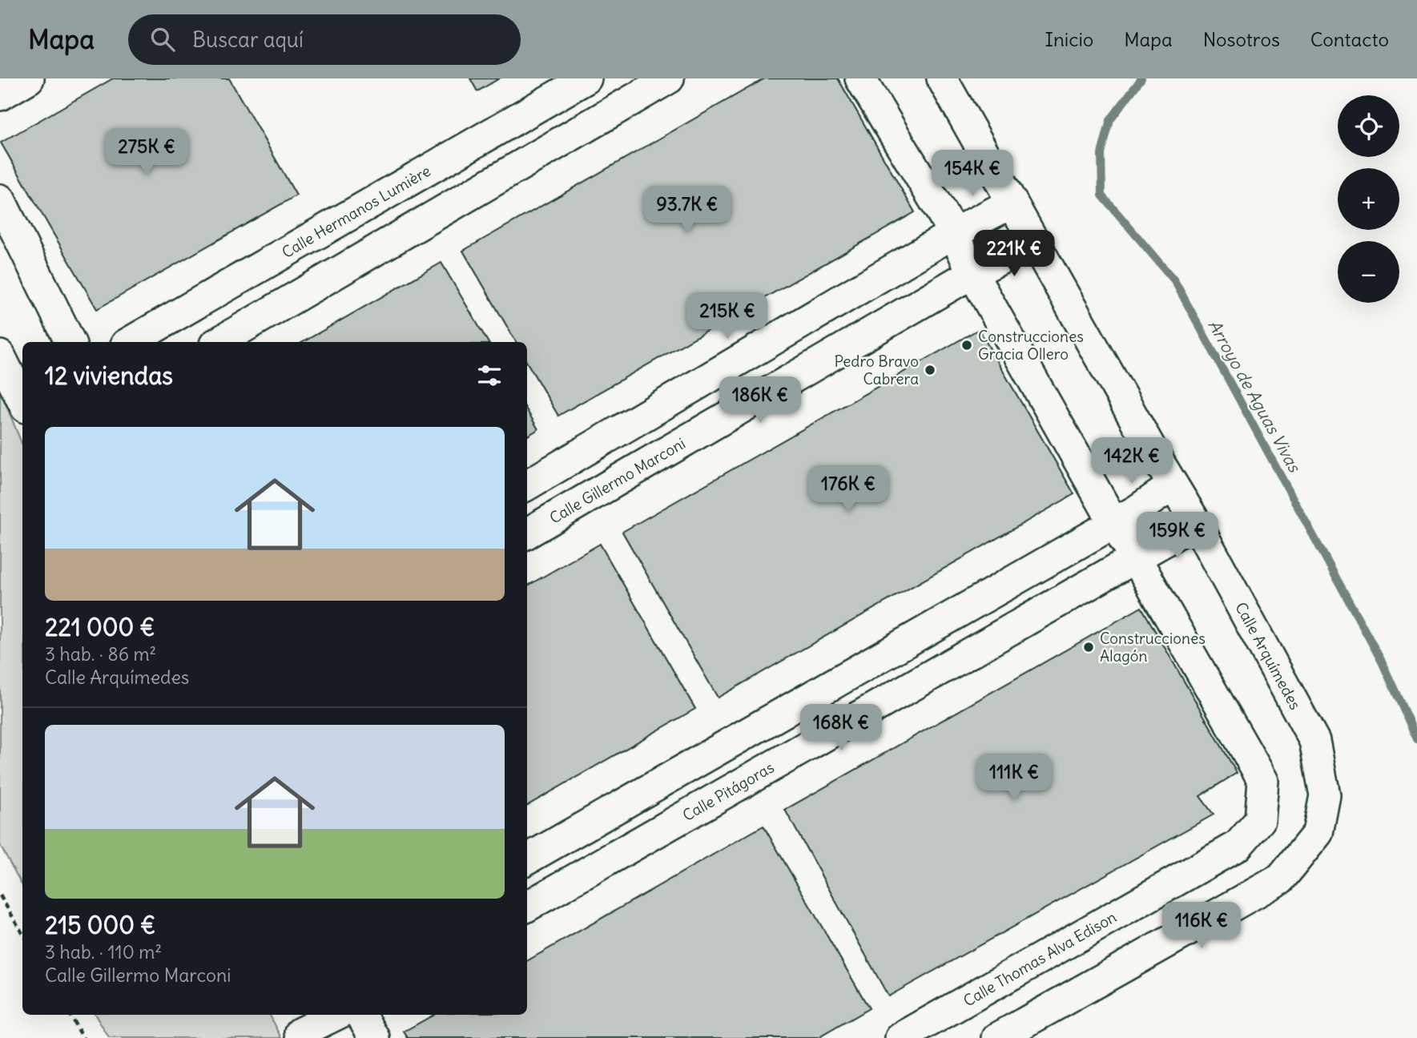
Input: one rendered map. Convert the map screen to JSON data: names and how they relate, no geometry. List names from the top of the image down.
{
  "streets": {
    "street": [
      "Calle Hermanos Lumière",
      "Calle Gillermo Marconi",
      "Calle Arquímedes",
      "Calle Pitágoras",
      "Calle Thomas Alva Edison"
    ]
  },
  "crossings": [
    ["Calle Pitágoras", "Calle Thomas Alva Edison"]
  ],
  "water": ["Arroyo de Aguas Vivas"],
  "places": ["Construcciones Gracia Ollero", "Pedro Bravo Cabrera", "Construcciones Alagón"],
  "page": {
    "header": "Mapa",
    "search": "Buscar aquí",
    "nav": [
      "Inicio",
      "Mapa",
      "Nosotros",
      "Contacto"
    ],
    "map_buttons": ["+", "−"],
    "price": [
      "275K €",
      "154K €",
      "93.7K €",
      "221K €",
      "215K €",
      "186K €",
      "142K €",
      "176K €",
      "159K €",
      "168K €",
      "111K €",
      "116K €"
    ],
    "heading": "12 viviendas",
    "list": [
      {
        "name": "221 000 €",
        "note": "3 hab. · 86 m² · Calle Arquímedes"
      },
      {
        "name": "215 000 €",
        "note": "3 hab. · 110 m² · Calle Gillermo Marconi"
      }
    ]
  }
}
